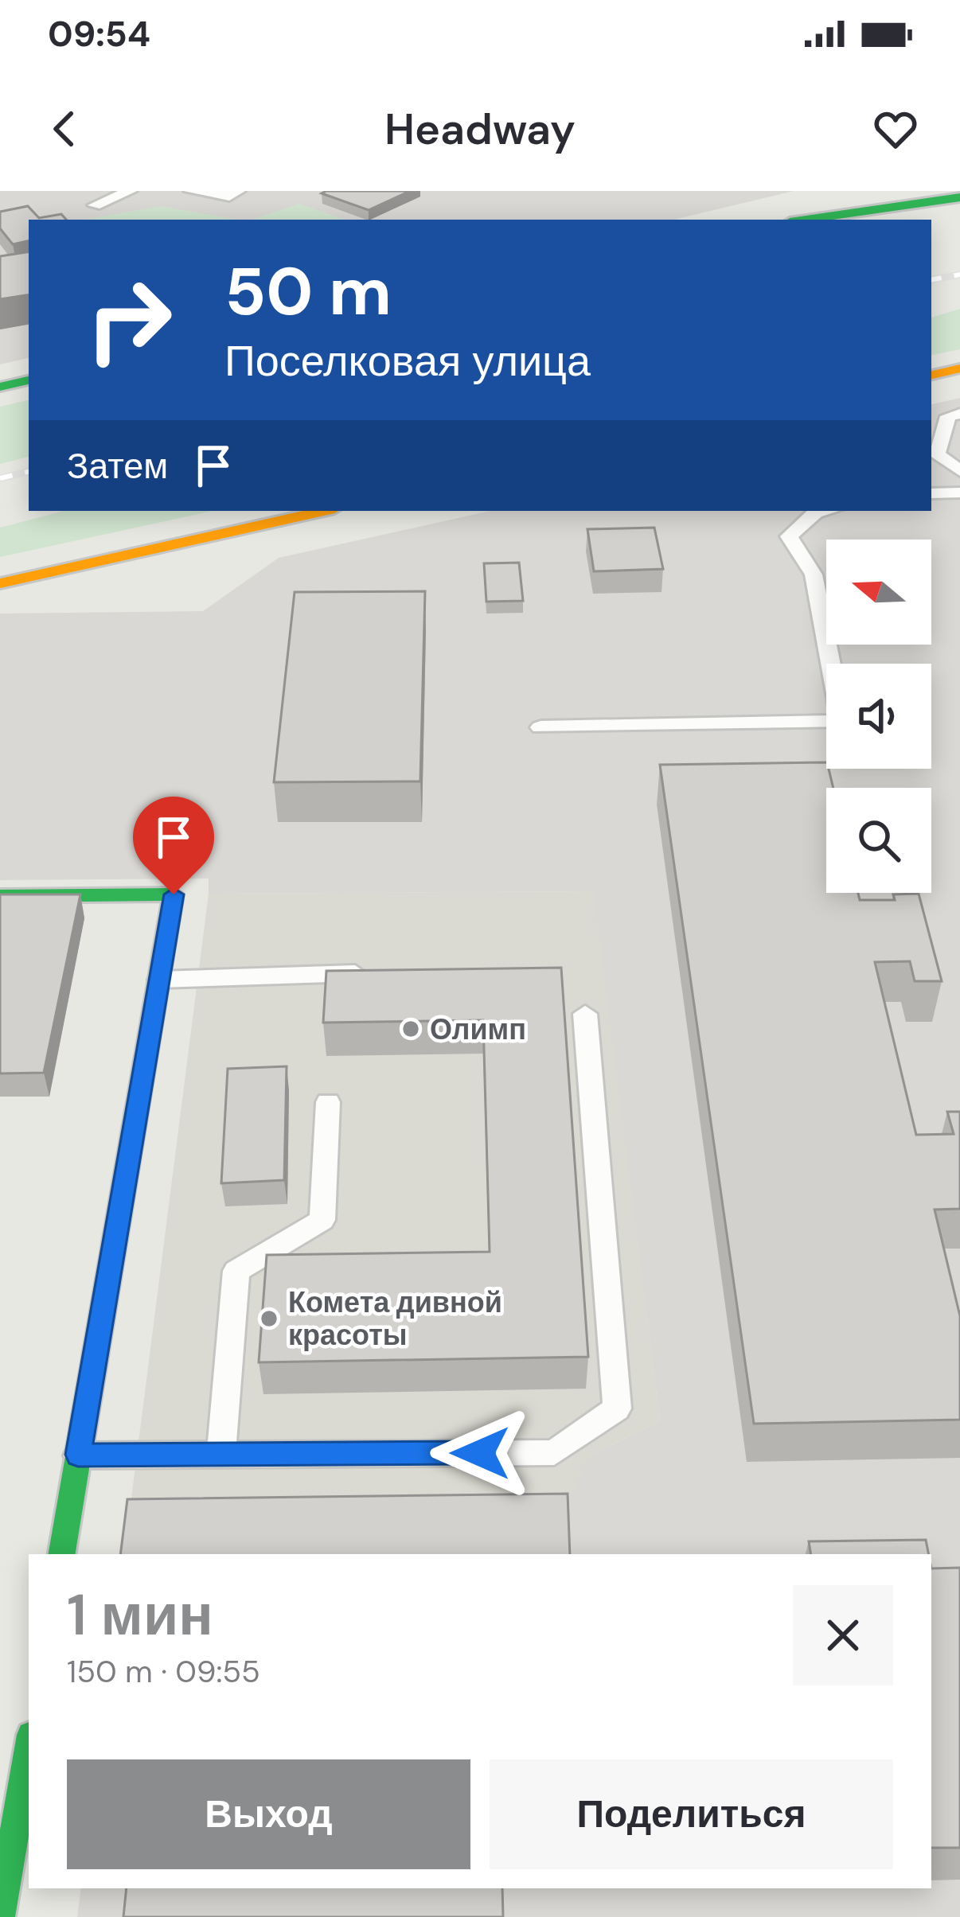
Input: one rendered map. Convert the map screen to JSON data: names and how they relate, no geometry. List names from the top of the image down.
{
  "places": ["Олимп", "Комета дивной красоты"],
  "north": "left",
  "page": {
    "status": "09:54",
    "header": "Headway",
    "turn": ["50 m", "Поселковая улица"],
    "then": "Затем",
    "heading": ["1 мин", "150 m · 09:55"],
    "buttons": ["Выход", "Поделиться"]
  }
}
